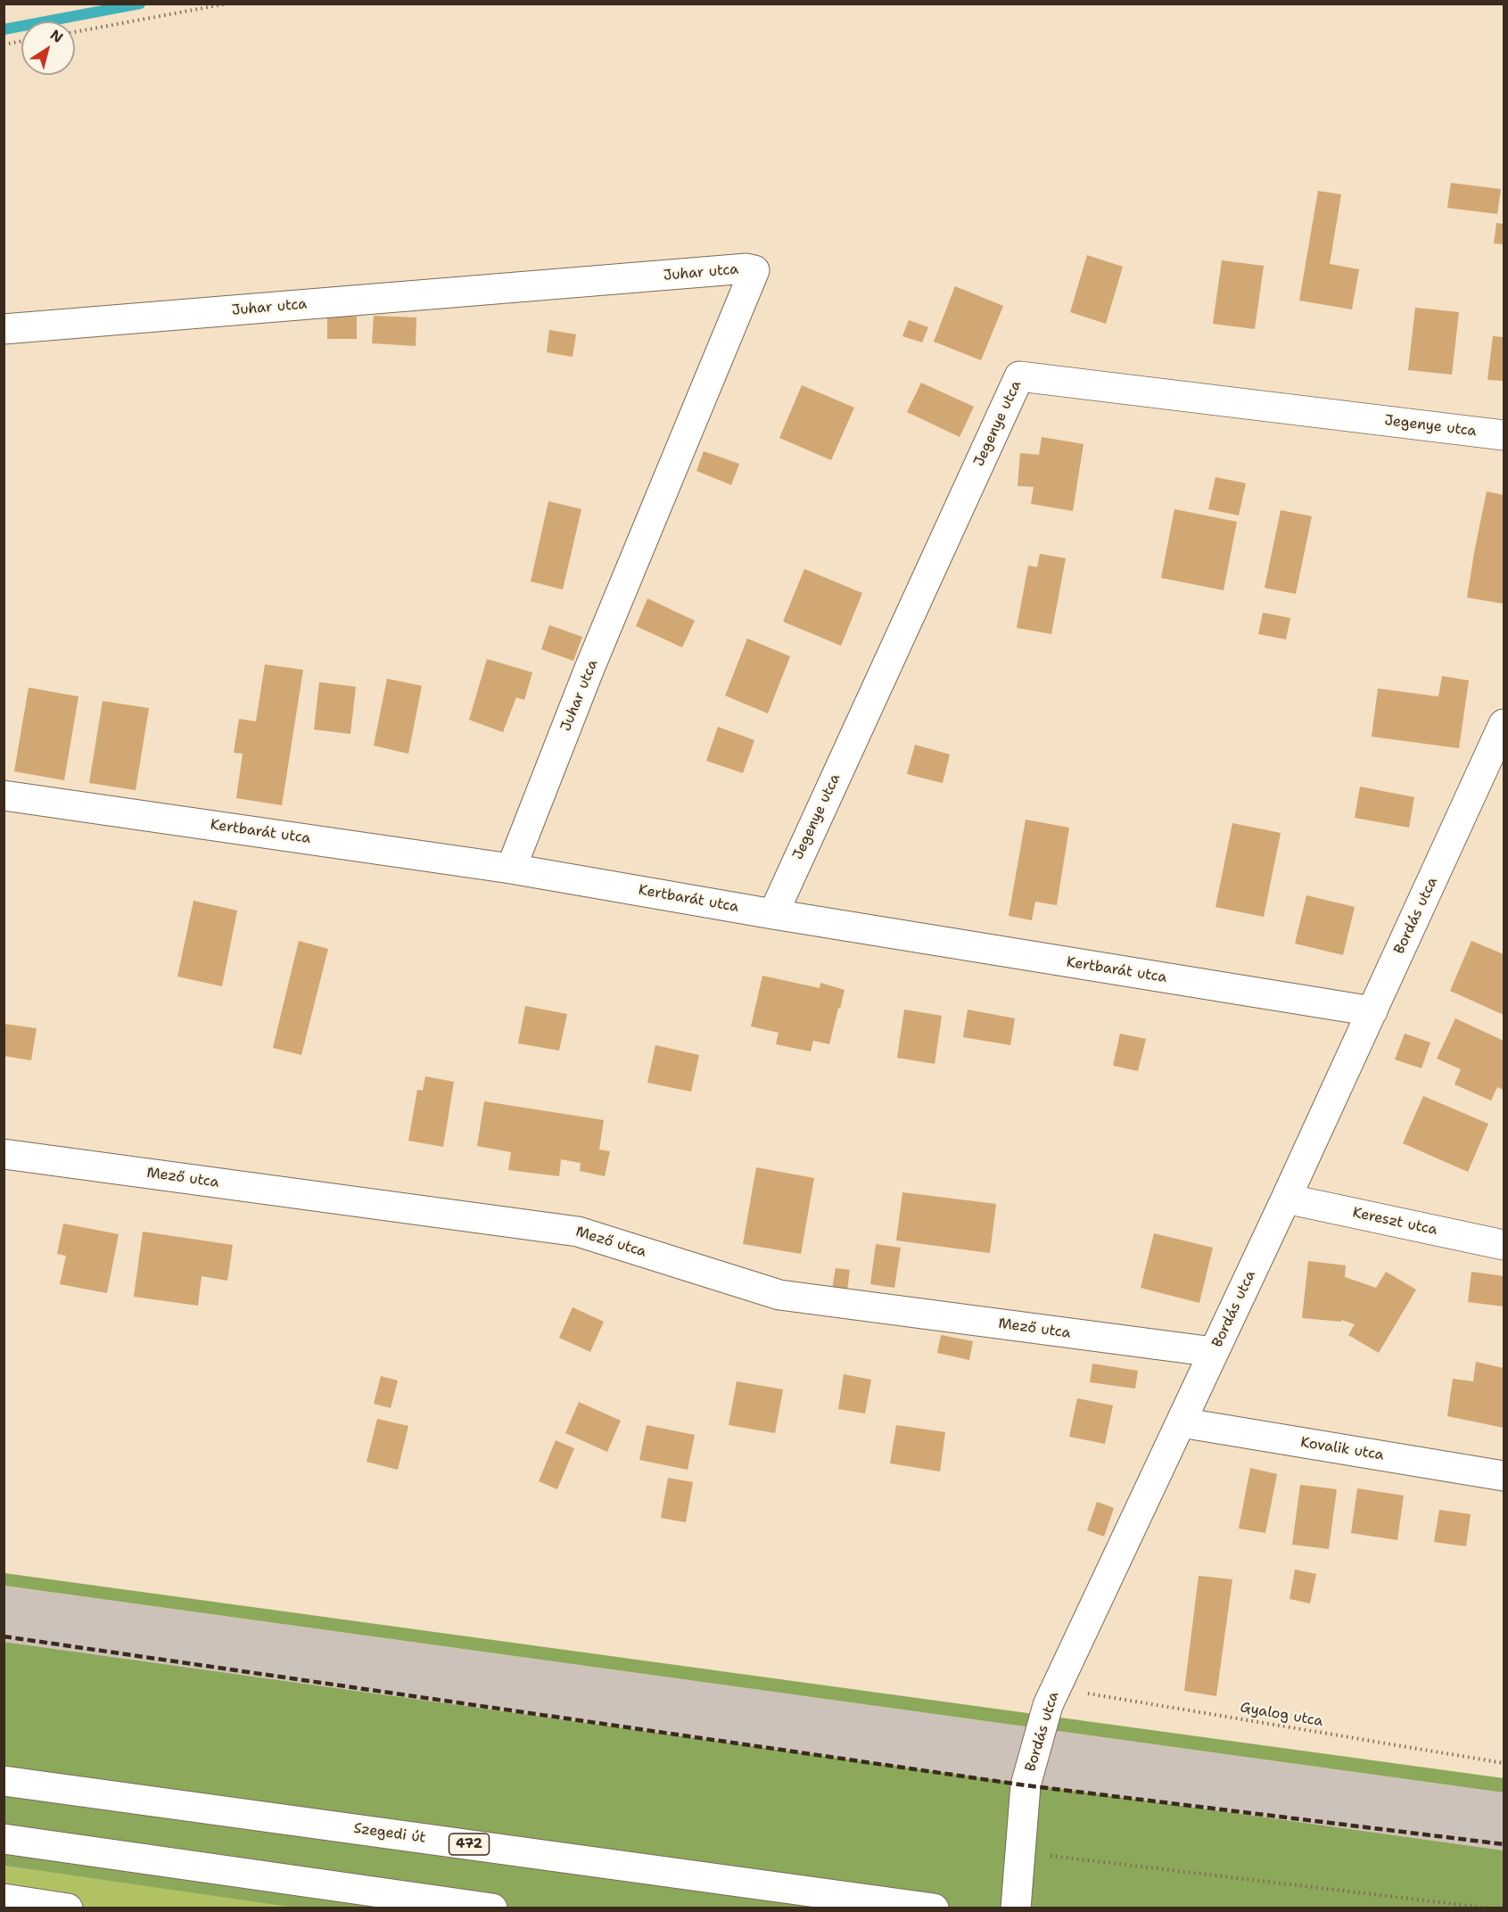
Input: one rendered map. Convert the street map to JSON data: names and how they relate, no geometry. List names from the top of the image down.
{
  "streets": {
    "street": [
      "Juhar utca",
      "Jegenye utca",
      "Kertbarát utca",
      "Bordás utca",
      "Mező utca",
      "Kereszt utca",
      "Kovalik utca",
      "Szegedi út",
      "472"
    ],
    "path": ["Gyalog utca"]
  },
  "crossings": [
    ["Juhar utca", "Kertbarát utca"],
    ["Jegenye utca", "Kertbarát utca"],
    ["Kertbarát utca", "Bordás utca"],
    ["Bordás utca", "Mező utca"],
    ["Bordás utca", "Kereszt utca"],
    ["Bordás utca", "Kovalik utca"],
    ["Bordás utca", "Gyalog utca"]
  ],
  "north": "top right"
}
